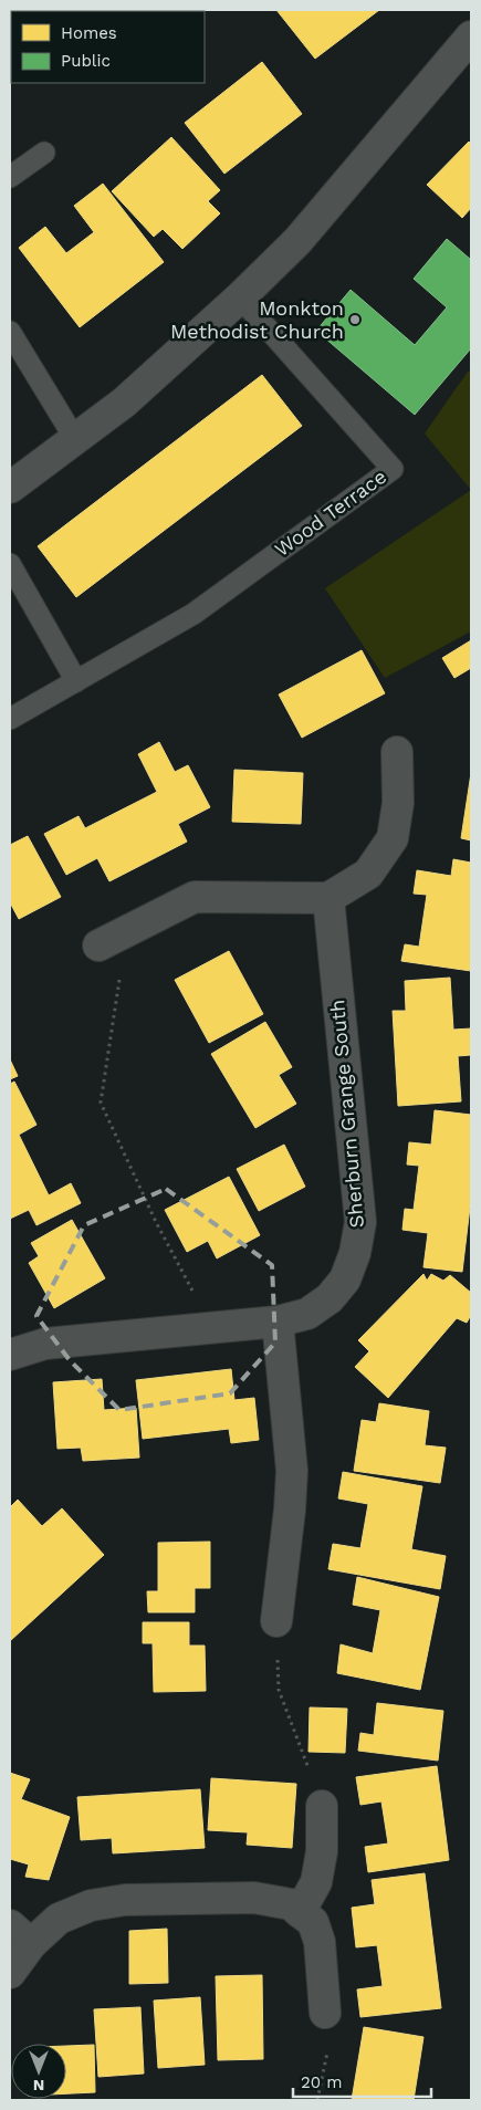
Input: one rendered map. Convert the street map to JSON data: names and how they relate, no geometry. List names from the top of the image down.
{
  "streets": {
    "street": ["Sherburn Grange South"],
    "lane": ["Wood Terrace"]
  },
  "places": ["Monkton Methodist Church"],
  "legend": ["Homes", "Public"],
  "scale_bar": "20 m",
  "north": "bottom"
}
